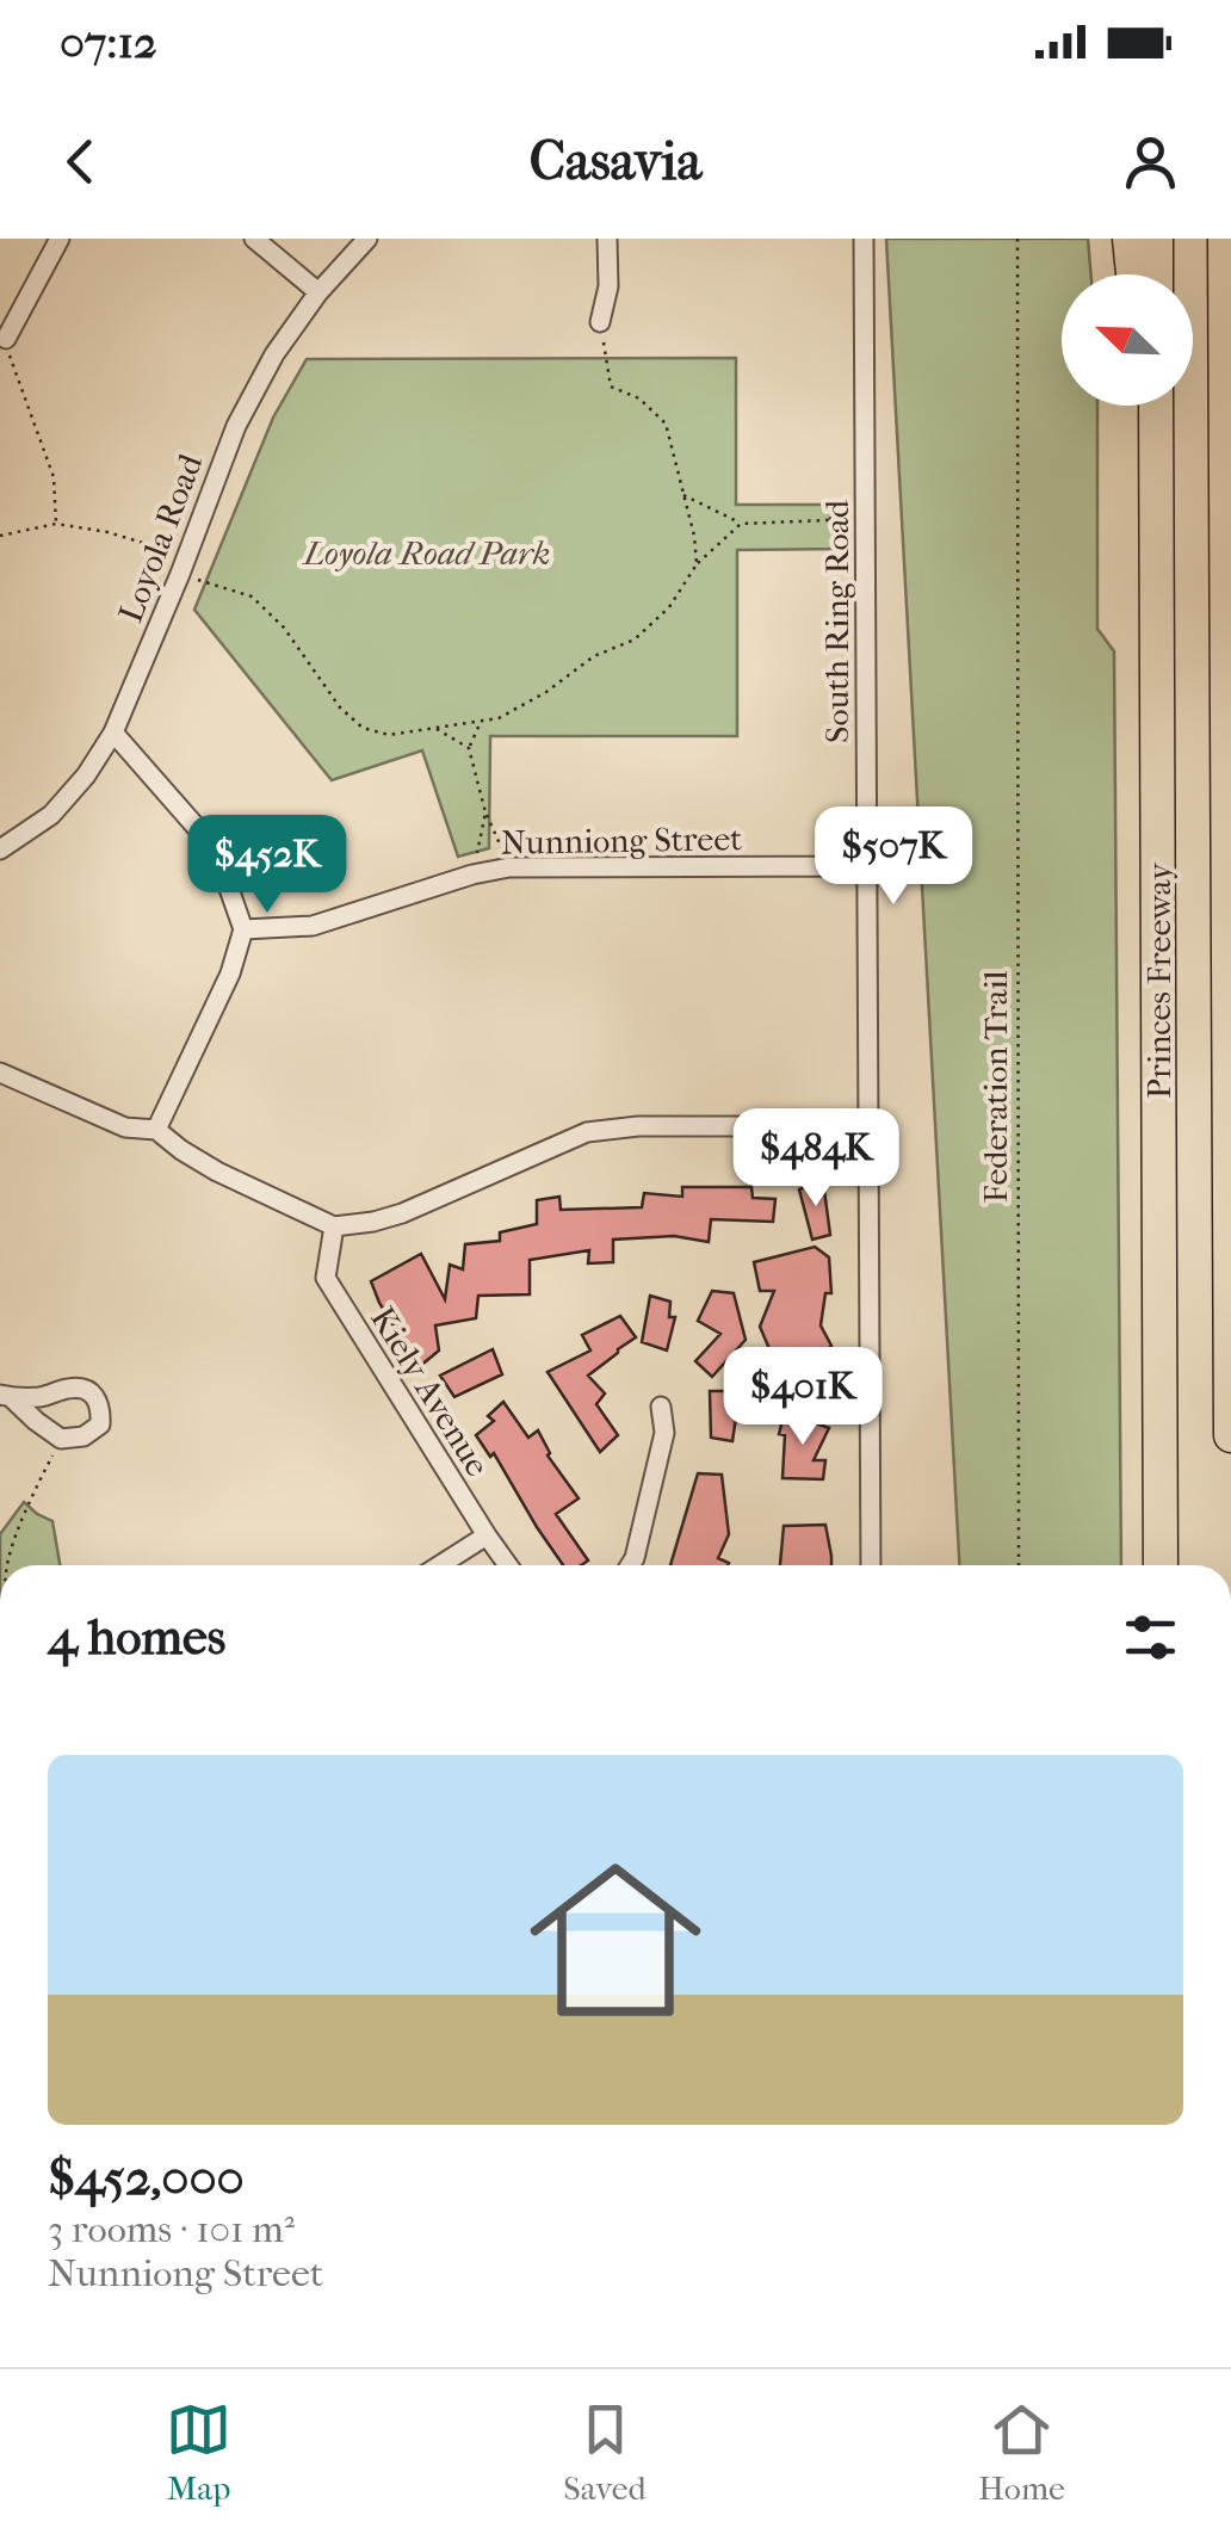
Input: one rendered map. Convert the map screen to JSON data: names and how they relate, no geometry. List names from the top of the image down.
{
  "streets": {
    "highway": ["Princes Freeway"],
    "street": [
      "Loyola Road",
      "South Ring Road",
      "Nunniong Street",
      "Kiely Avenue"
    ],
    "path": ["Federation Trail"]
  },
  "crossings": [
    ["South Ring Road", "Nunniong Street"]
  ],
  "parks": ["Loyola Road Park"],
  "north": "top left",
  "page": {
    "status": "07:12",
    "header": "Casavia",
    "price": [
      "$507K",
      "$452K",
      "$484K",
      "$401K"
    ],
    "heading": "4 homes",
    "list": [
      {
        "name": "$452,000",
        "note": "3 rooms · 101 m² · Nunniong Street"
      }
    ],
    "tabs": ["Map", "Saved", "Home"]
  }
}
